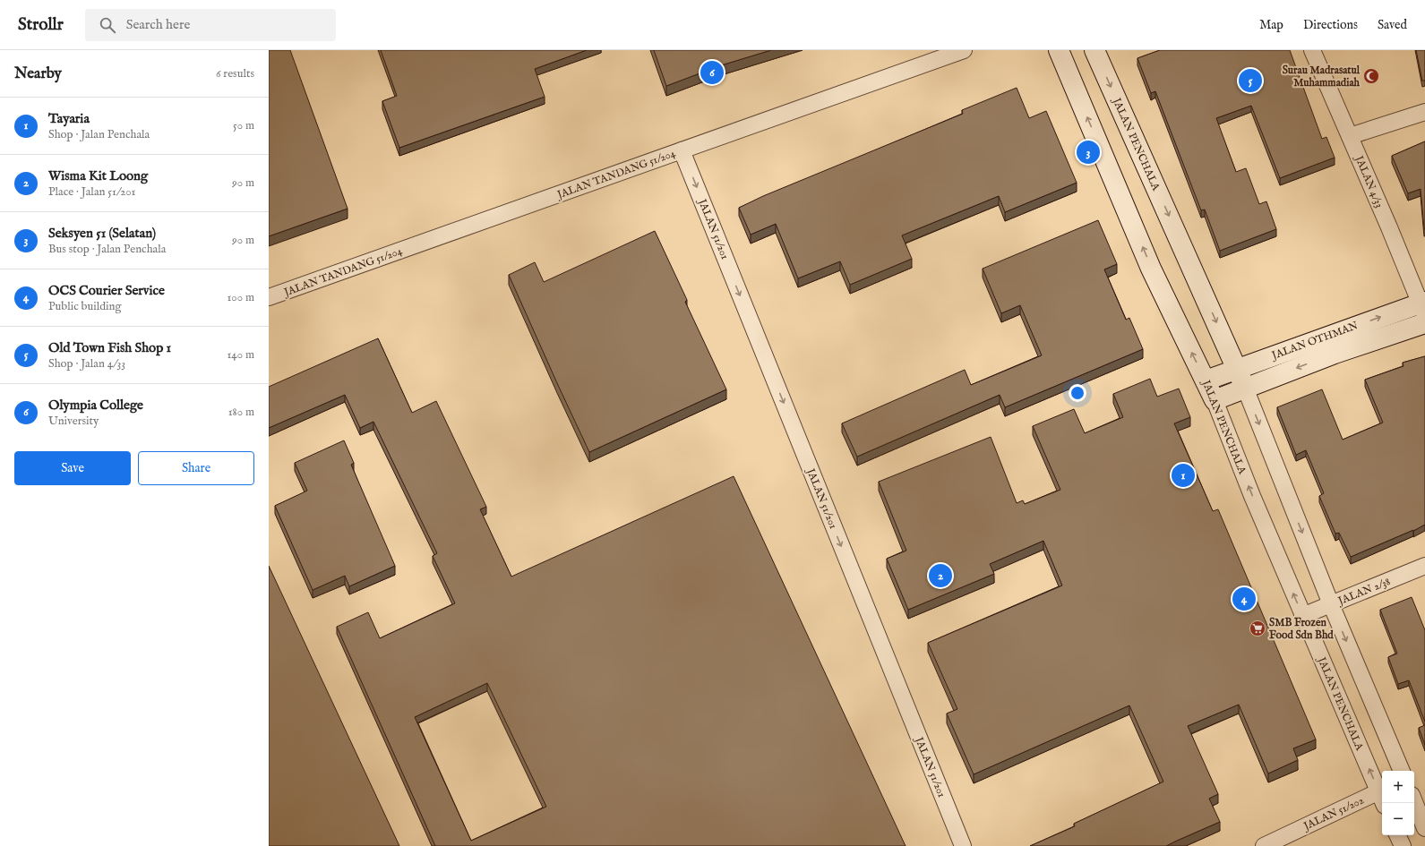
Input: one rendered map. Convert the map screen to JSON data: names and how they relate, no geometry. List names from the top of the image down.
{
  "streets": {
    "main road": ["JALAN PENCHALA", "JALAN OTHMAN"],
    "street": [
      "JALAN TANDANG 51/204",
      "JALAN 4/33",
      "JALAN 51/201",
      "JALAN 2/38",
      "JALAN 51/202"
    ]
  },
  "crossings": [
    ["JALAN PENCHALA", "JALAN OTHMAN"],
    ["JALAN PENCHALA", "JALAN 2/38"],
    ["JALAN TANDANG 51/204", "JALAN 51/201"],
    ["JALAN 4/33", "JALAN OTHMAN"]
  ],
  "one_way": ["JALAN 51/201"],
  "places": {
    "mosque": ["Surau Madrasatul Muhammadiah"],
    "supermarket": ["SMB Frozen Food Sdn Bhd"]
  },
  "page": {
    "header": "Strollr",
    "search": "Search here",
    "nav": ["Map", "Directions", "Saved"],
    "heading": ["Nearby", "6 results"],
    "pins": [
      "6",
      "5",
      "3",
      "1",
      "2",
      "4"
    ],
    "list": [
      {
        "mark": "1",
        "name": "Tayaria",
        "note": "Shop · Jalan Penchala",
        "value": "50 m"
      },
      {
        "mark": "2",
        "name": "Wisma Kit Loong",
        "note": "Place · Jalan 51/201",
        "value": "90 m"
      },
      {
        "mark": "3",
        "name": "Seksyen 51 (Selatan)",
        "note": "Bus stop · Jalan Penchala",
        "value": "90 m"
      },
      {
        "mark": "4",
        "name": "OCS Courier Service",
        "note": "Public building",
        "value": "100 m"
      },
      {
        "mark": "5",
        "name": "Old Town Fish Shop 1",
        "note": "Shop · Jalan 4/33",
        "value": "140 m"
      },
      {
        "mark": "6",
        "name": "Olympia College",
        "note": "University",
        "value": "180 m"
      }
    ],
    "buttons": ["Save", "Share"],
    "map_buttons": ["+", "−"]
  }
}
